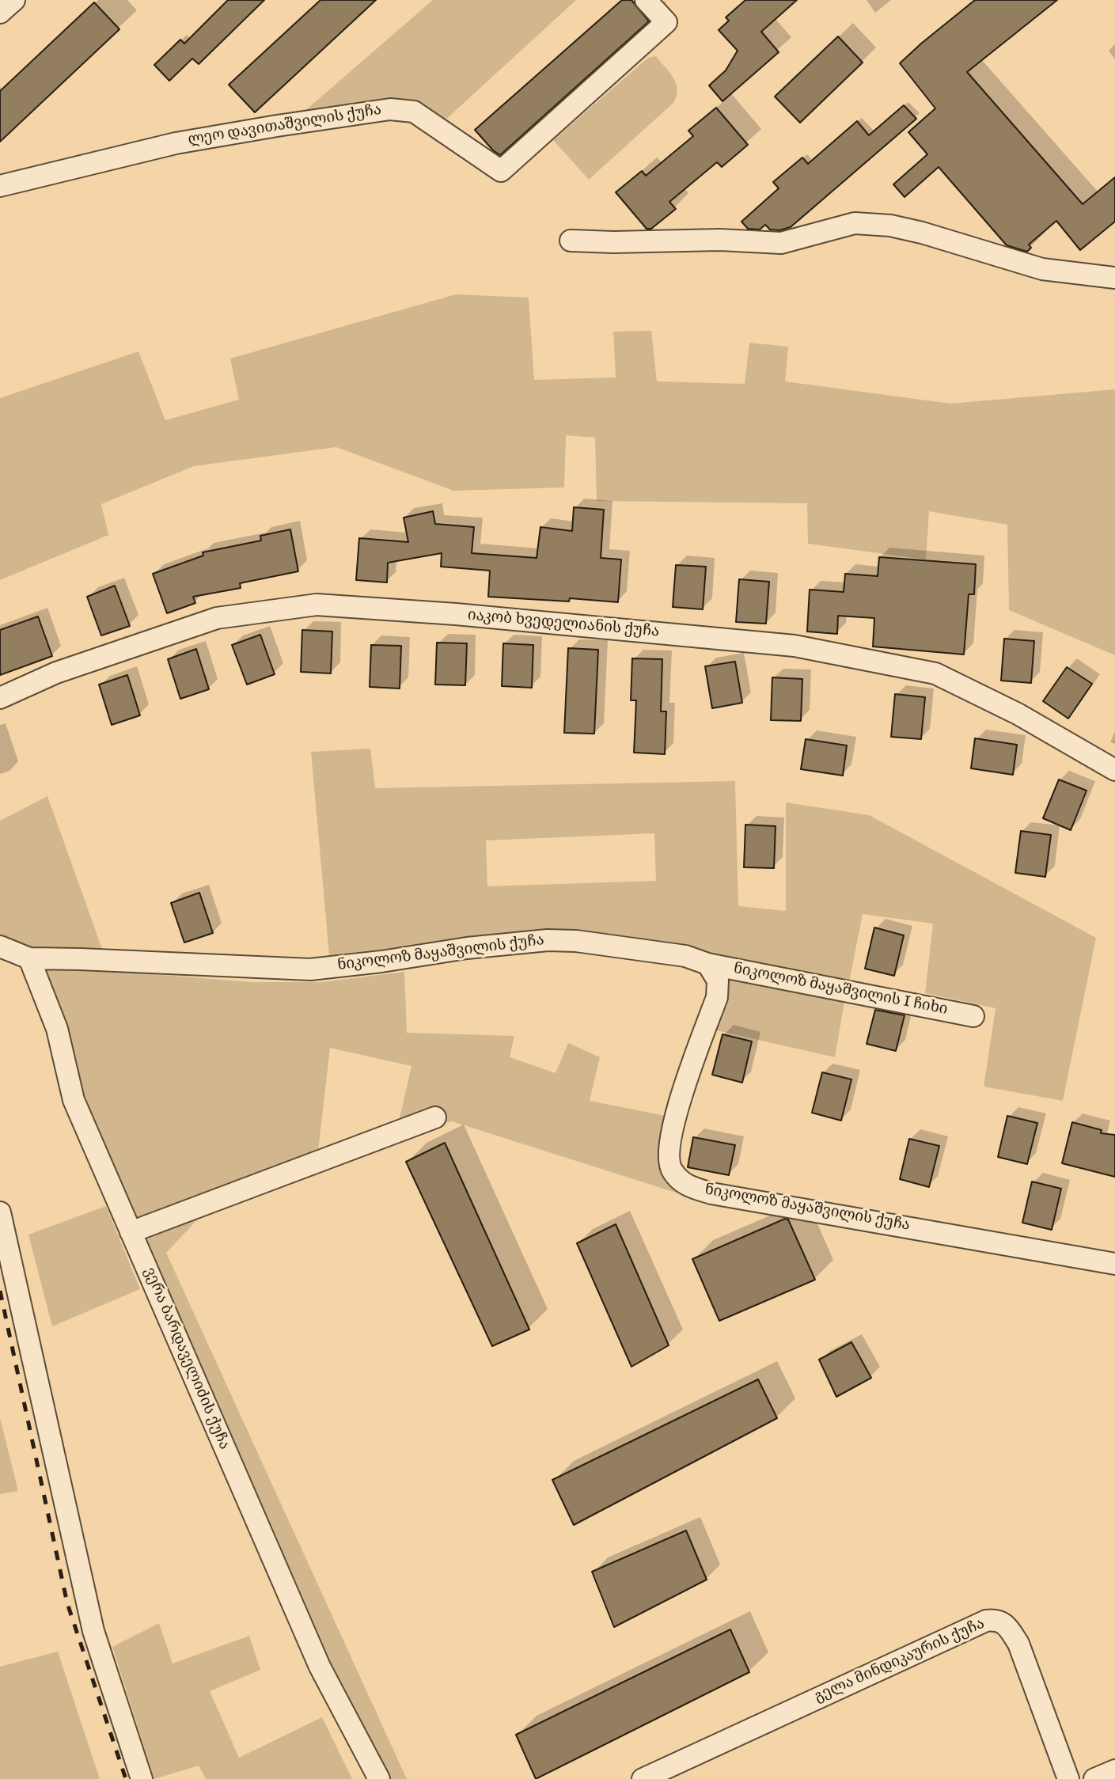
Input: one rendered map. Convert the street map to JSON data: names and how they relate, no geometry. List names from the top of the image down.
{
  "streets": {
    "street": [
      "ლეო დავითაშვილის ქუჩა",
      "იაკობ ხვედელიანის ქუჩა",
      "ნიკოლოზ მაყაშვილის ქუჩა",
      "ნიკოლოზ მაყაშვილის I ჩიხი",
      "ვერა ბარდაველიძის ქუჩა",
      "გელა მინდიკაურის ქუჩა"
    ]
  },
  "crossings": [
    ["ნიკოლოზ მაყაშვილის ქუჩა", "ნიკოლოზ მაყაშვილის I ჩიხი"],
    ["ნიკოლოზ მაყაშვილის ქუჩა", "ვერა ბარდაველიძის ქუჩა"]
  ]
}
